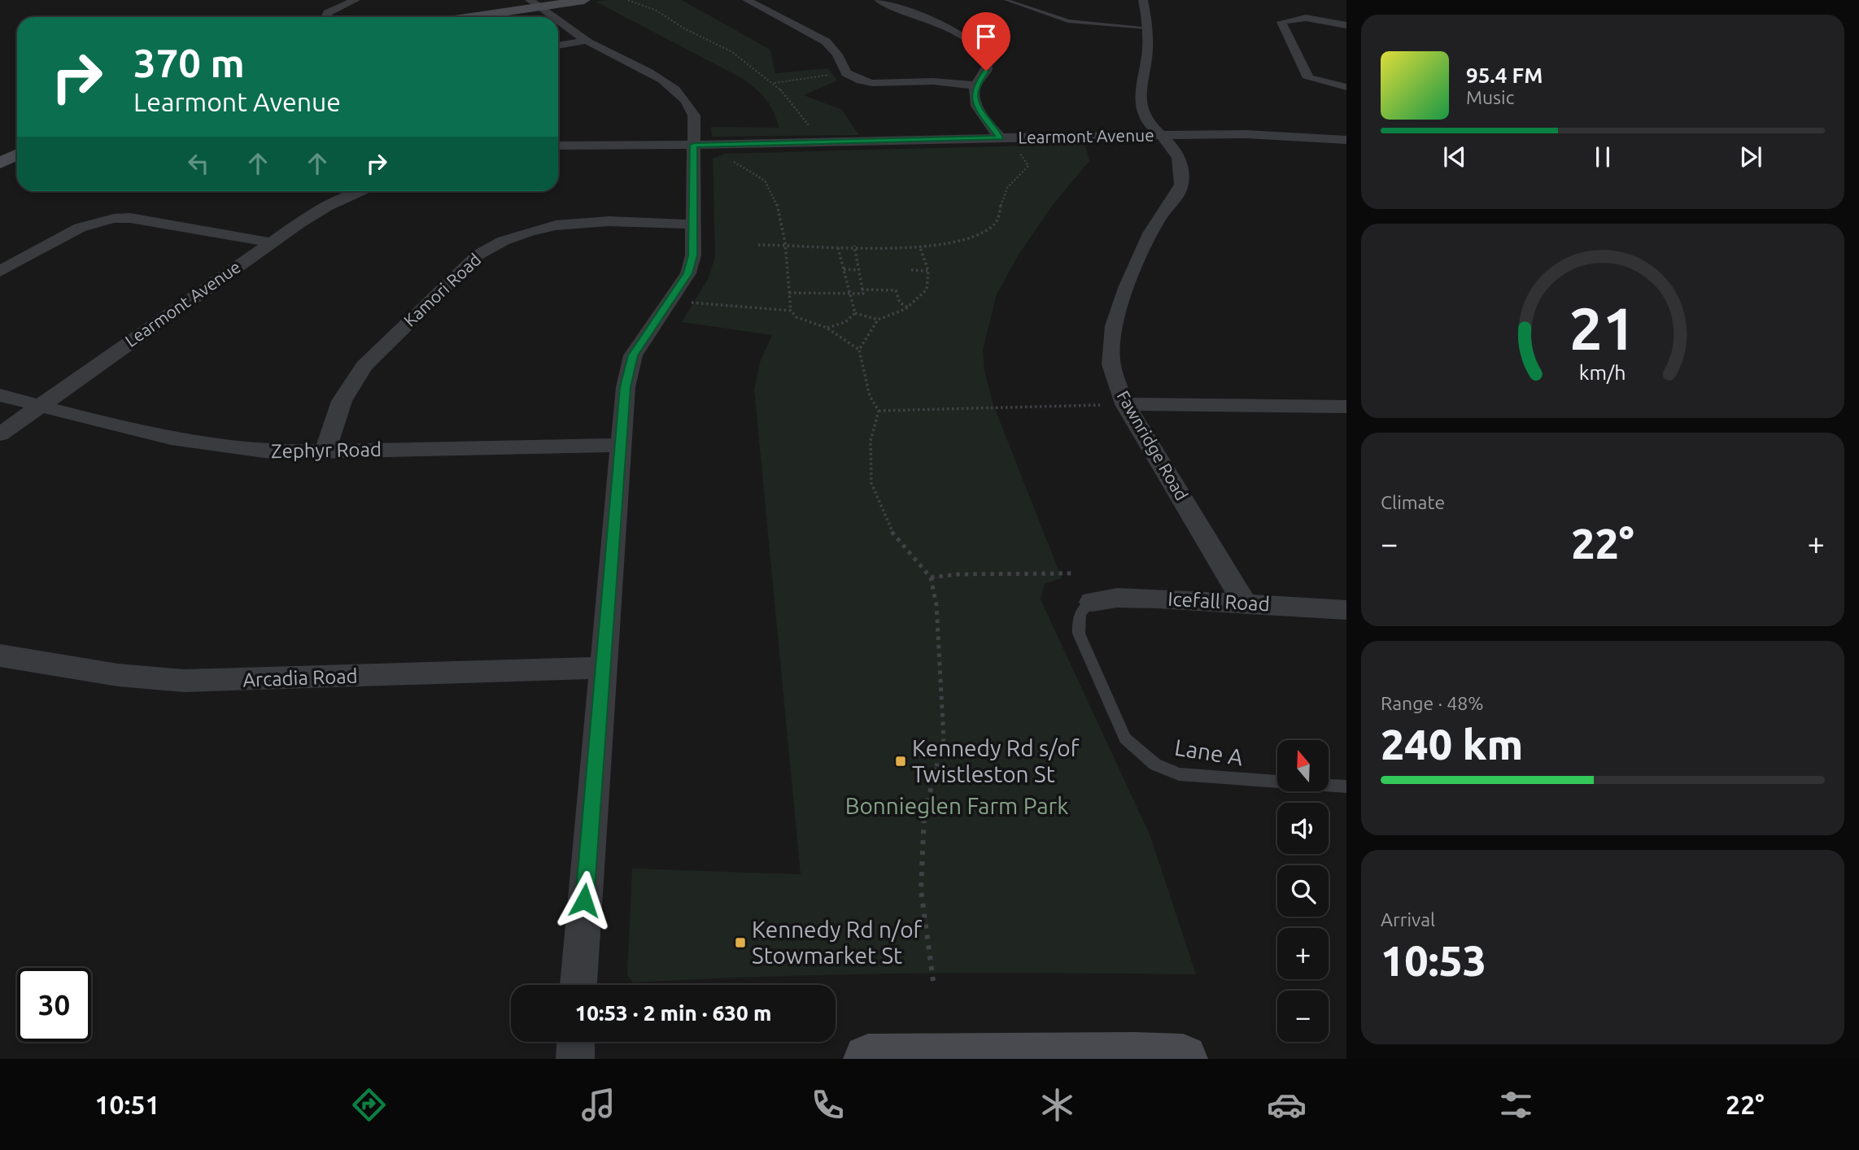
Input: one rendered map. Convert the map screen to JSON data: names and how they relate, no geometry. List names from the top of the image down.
{
  "streets": {
    "street": [
      "Learmont Avenue",
      "Kamori Road",
      "Fawnridge Road",
      "Zephyr Road",
      "Icefall Road",
      "Arcadia Road"
    ],
    "lane": ["Lane A"]
  },
  "crossings": [
    ["Learmont Avenue", "Fawnridge Road"],
    ["Learmont Avenue", "Zephyr Road"],
    ["Kamori Road", "Zephyr Road"],
    ["Fawnridge Road", "Icefall Road"],
    ["Icefall Road", "Lane A"]
  ],
  "parks": ["Bonnieglen Farm Park"],
  "places": {
    "transit": ["Kennedy Rd s/of Twistleston St", "Kennedy Rd n/of Stowmarket St"]
  },
  "north": "top",
  "page": {
    "turn": ["370 m", "Learmont Avenue"],
    "song": ["95.4 FM", "Music"],
    "tile": [
      "Climate",
      ["Range · 48%", "240 km"],
      ["Arrival", "10:53"]
    ],
    "heat": ["−", "22°", "+"],
    "map_buttons": ["+", "−"],
    "limit": "30",
    "trip": "10:53 · 2 min · 630 m",
    "tabs": ["10:51", "22°"],
    "gauge": ["21", "km/h"]
  }
}
